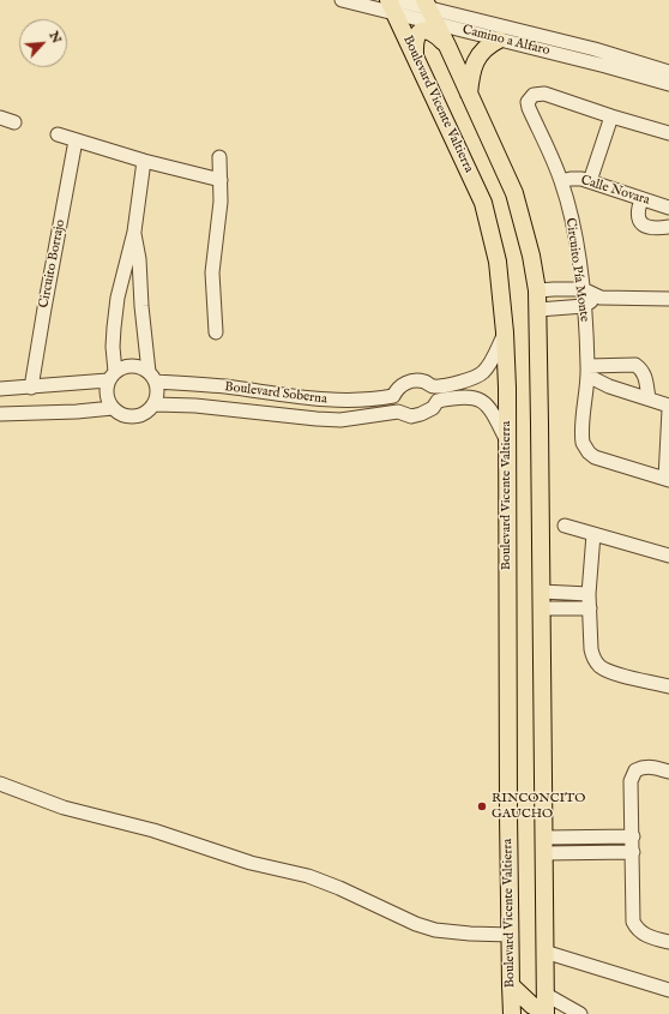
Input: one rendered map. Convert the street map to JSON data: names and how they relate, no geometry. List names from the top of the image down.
{
  "streets": {
    "main road": ["Boulevard Vicente Valtierra"],
    "street": [
      "Camino a Alfaro",
      "Calle Novara",
      "Circuito Borrajo",
      "Circuito Pía Monte",
      "Boulevard Soberna"
    ]
  },
  "crossings": [
    ["Camino a Alfaro", "Boulevard Vicente Valtierra"],
    ["Boulevard Vicente Valtierra", "Boulevard Soberna"],
    ["Calle Novara", "Circuito Pía Monte"]
  ],
  "places": ["RINCONCITO GAUCHO"],
  "north": "top right"
}
